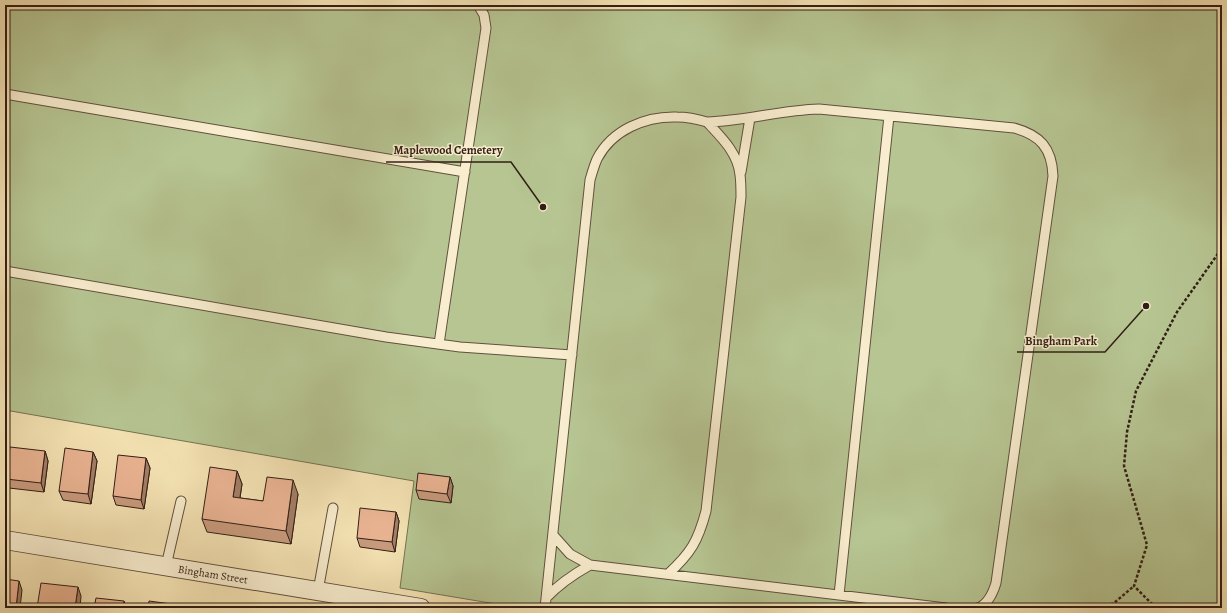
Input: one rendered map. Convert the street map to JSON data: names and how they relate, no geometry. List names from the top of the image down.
{
  "streets": {
    "street": ["Bingham Street"]
  },
  "places": ["Maplewood Cemetery", "Bingham Park"]
}
